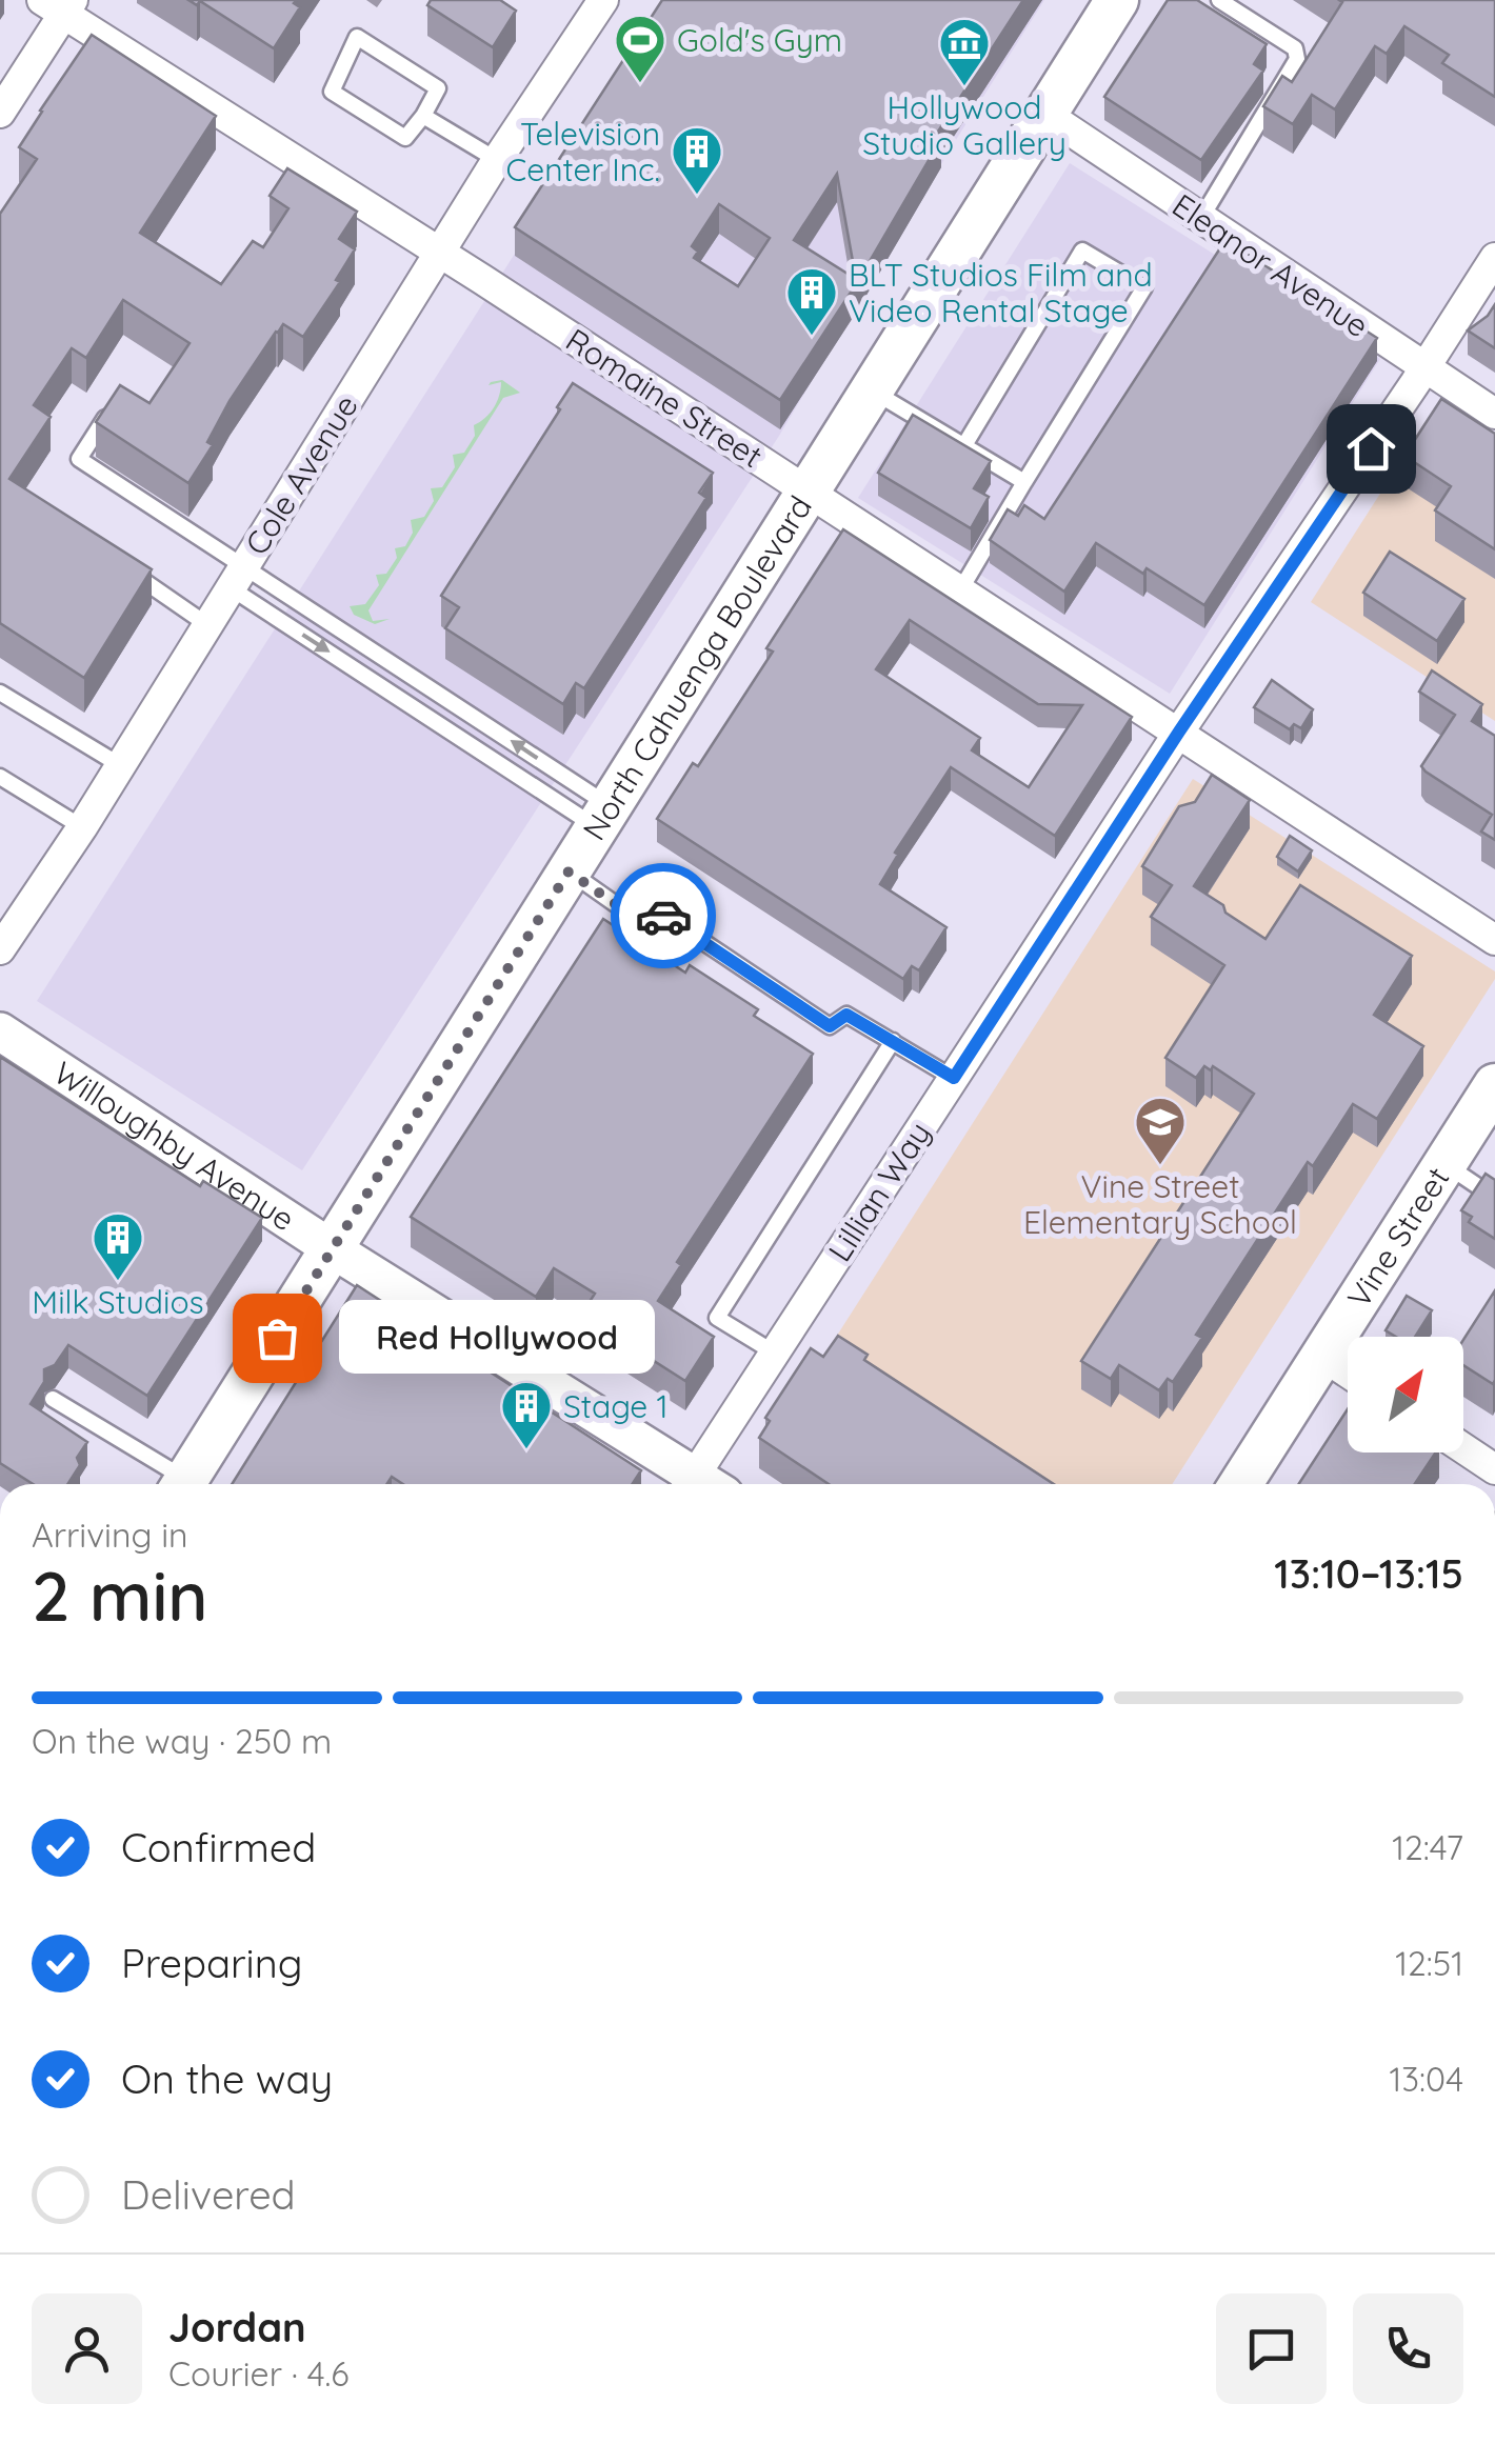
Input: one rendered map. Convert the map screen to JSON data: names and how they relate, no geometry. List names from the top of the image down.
{
  "streets": {
    "main road": ["North Cahuenga Boulevard", "Vine Street"],
    "street": [
      "Eleanor Avenue",
      "Romaine Street",
      "Cole Avenue",
      "Willoughby Avenue",
      "Lillian Way"
    ]
  },
  "crossings": [
    ["Eleanor Avenue", "North Cahuenga Boulevard"],
    ["Eleanor Avenue", "Lillian Way"],
    ["Romaine Street", "Cole Avenue"],
    ["Romaine Street", "North Cahuenga Boulevard"],
    ["Romaine Street", "Lillian Way"],
    ["North Cahuenga Boulevard", "Willoughby Avenue"]
  ],
  "places": {
    "sports": ["Gold's Gym"],
    "museum": ["Hollywood Studio Gallery"],
    "building": [
      "Television Center Inc.",
      "BLT Studios Film and Video Rental Stage",
      "Milk Studios",
      "Stage 1"
    ],
    "school or university": ["Vine Street Elementary School"],
    "other": ["Red Hollywood"]
  },
  "north": "top right",
  "page": {
    "bubble": "Red Hollywood",
    "heading": ["2 min", "Arriving in", "13:10–13:15"],
    "panel": ["Jordan", "Courier · 4.6"],
    "bar": "On the way · 250 m",
    "list": [
      ["Confirmed", "12:47"],
      ["Preparing", "12:51"],
      ["On the way", "13:04"],
      "Delivered"
    ]
  }
}
